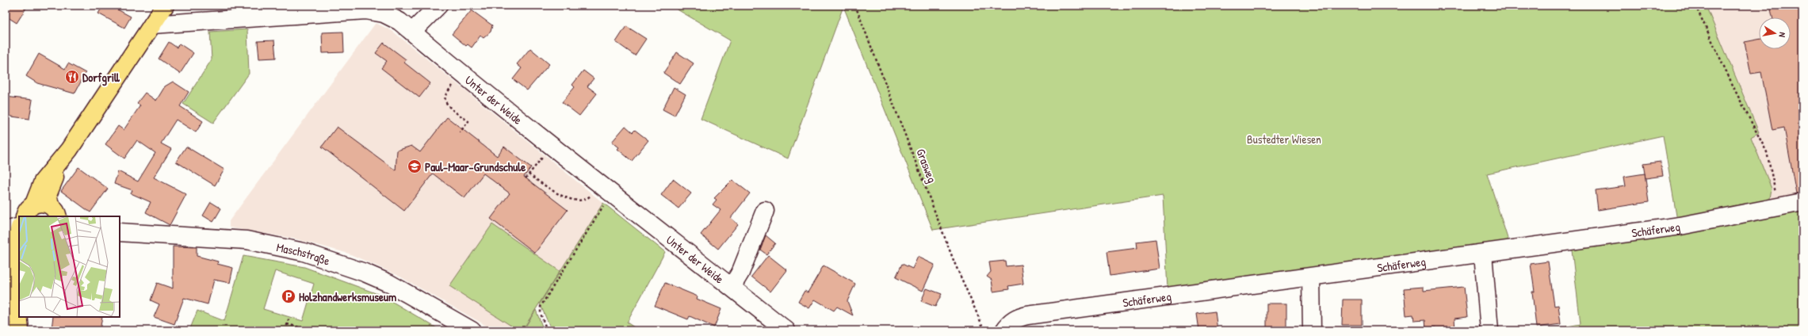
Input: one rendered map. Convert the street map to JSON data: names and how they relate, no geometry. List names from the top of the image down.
{
  "streets": {
    "street": ["Unter der Weide", "Schäferweg", "Maschstraße"],
    "path": ["Grasweg"]
  },
  "parks": ["Bustedter Wiesen"],
  "places": {
    "restaurant": ["Dorfgrill"],
    "school or university": ["Paul-Maar-Grundschule"],
    "parking": ["Holzhandwerksmuseum"]
  },
  "north": "right"
}
